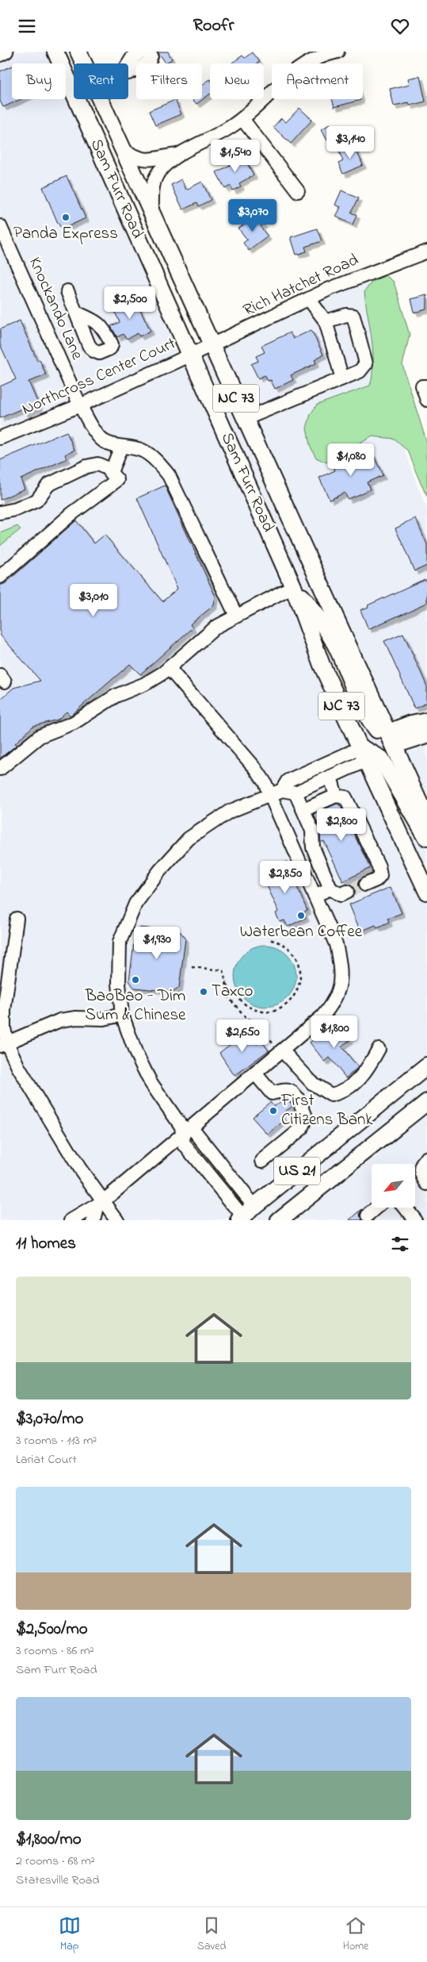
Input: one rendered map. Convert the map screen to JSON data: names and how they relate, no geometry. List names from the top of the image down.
{
  "streets": {
    "main road": ["Sam Furr Road", "NC 73", "US 21"],
    "street": ["Rich Hatchet Road", "Knockando Lane", "Northcross Center Court"]
  },
  "crossings": [
    ["Sam Furr Road", "Rich Hatchet Road"],
    ["Sam Furr Road", "Northcross Center Court"],
    ["Rich Hatchet Road", "Northcross Center Court"],
    ["Knockando Lane", "Northcross Center Court"]
  ],
  "places": [
    "Panda Express",
    "Waterbean Coffee",
    "BaoBao - Dim Sum & Chinese",
    "Taxco",
    "First Citizens Bank"
  ],
  "north": "bottom left",
  "page": {
    "header": "Roofr",
    "chip": [
      "Buy",
      "Rent",
      "Filters",
      "New",
      "Apartment"
    ],
    "price": [
      "$3,140",
      "$1,540",
      "$3,070",
      "$2,500",
      "$1,080",
      "$3,010",
      "$2,800",
      "$2,850",
      "$1,930",
      "$1,800",
      "$2,650"
    ],
    "heading": "11 homes",
    "list": [
      {
        "name": "$3,070/mo",
        "note": "3 rooms · 113 m² · Lariat Court"
      },
      {
        "name": "$2,500/mo",
        "note": "3 rooms · 86 m² · Sam Furr Road"
      },
      {
        "name": "$1,800/mo",
        "note": "2 rooms · 68 m² · Statesville Road"
      }
    ],
    "tabs": ["Map", "Saved", "Home"]
  }
}
